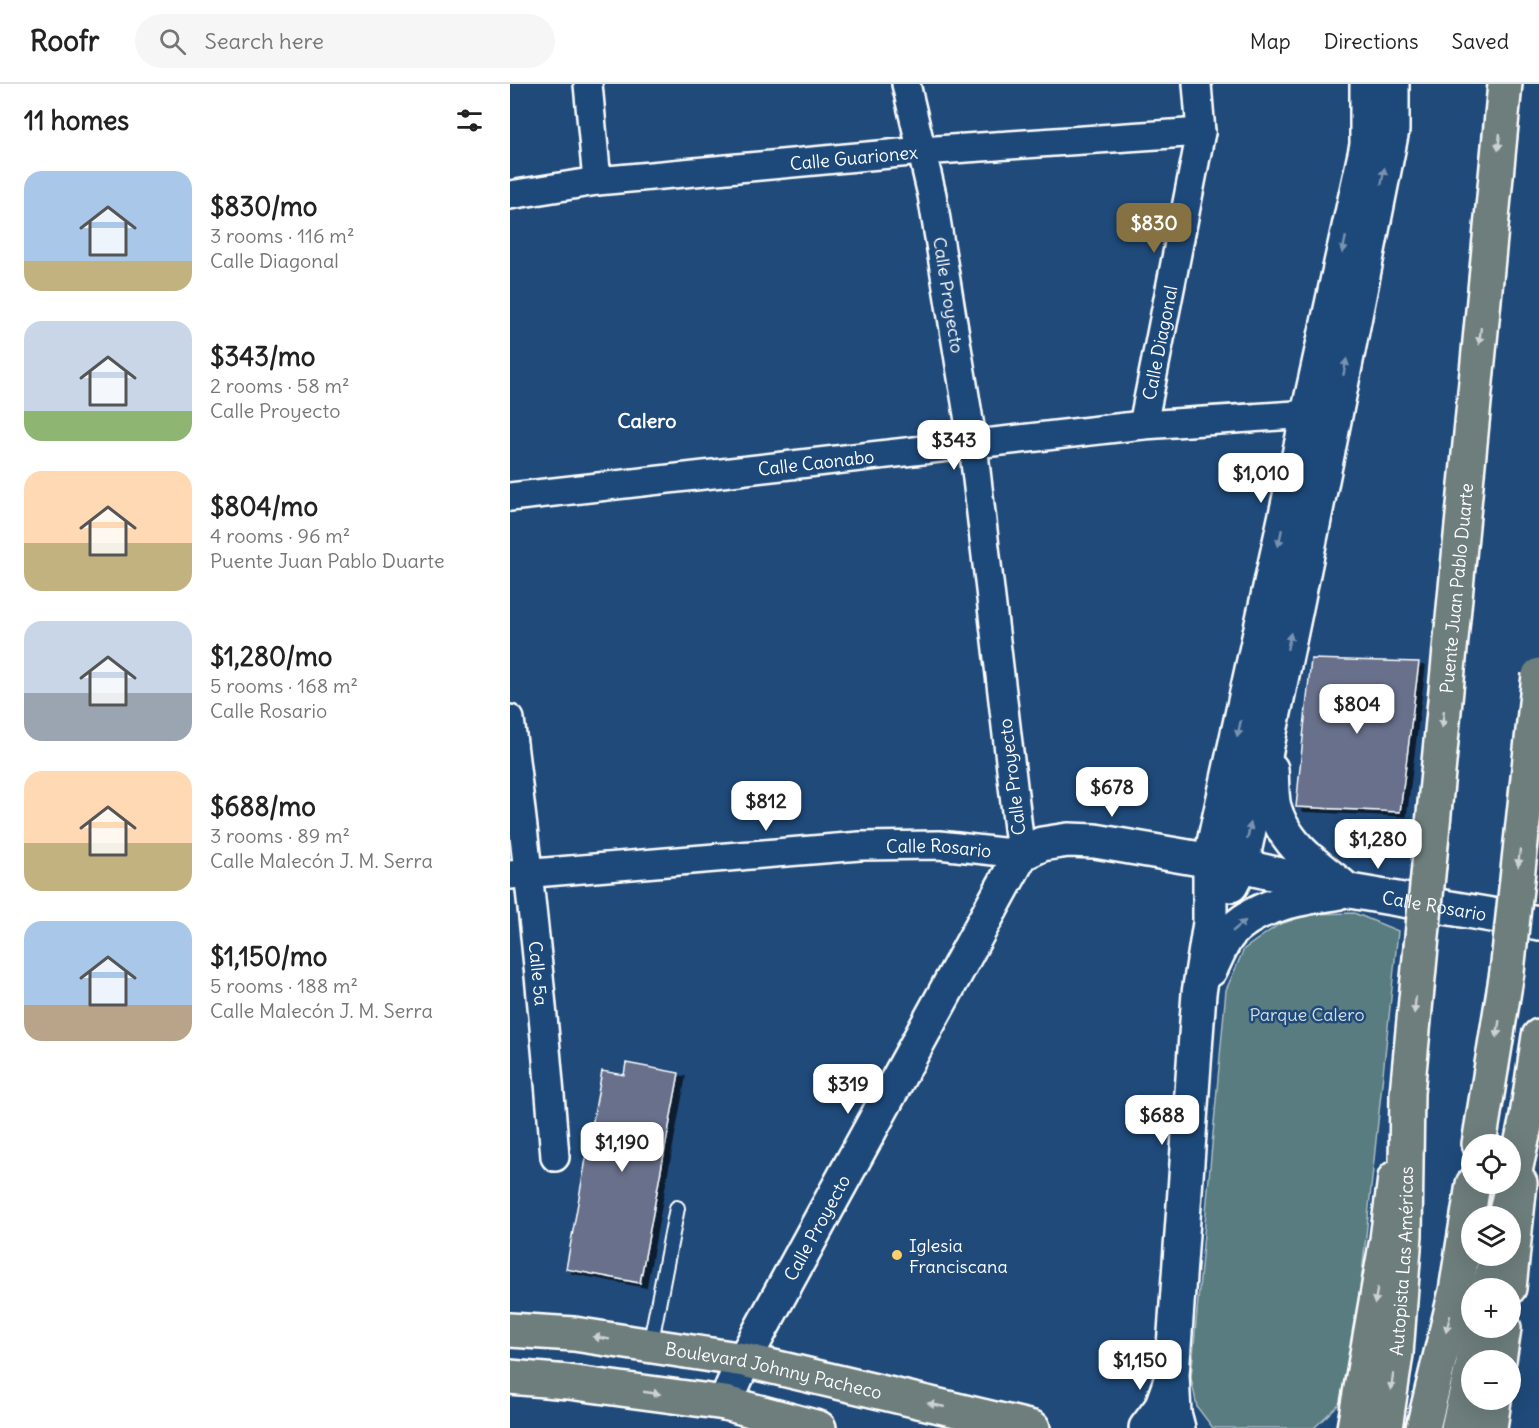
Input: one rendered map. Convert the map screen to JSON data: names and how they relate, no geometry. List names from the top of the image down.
{
  "streets": {
    "main road": [
      "Calle Proyecto",
      "Puente Juan Pablo Duarte",
      "Calle Rosario",
      "Autopista Las Américas",
      "Boulevard Johnny Pacheco"
    ],
    "street": [
      "Calle Guarionex",
      "Calle Diagonal",
      "Calle Caonabo",
      "Calle 5a"
    ]
  },
  "crossings": [
    ["Calle Guarionex", "Calle Proyecto"],
    ["Calle Guarionex", "Calle Diagonal"],
    ["Calle Proyecto", "Calle Caonabo"],
    ["Calle Proyecto", "Calle Rosario"],
    ["Calle Proyecto", "Boulevard Johnny Pacheco"],
    ["Calle Diagonal", "Calle Caonabo"],
    ["Puente Juan Pablo Duarte", "Autopista Las Américas"],
    ["Calle Rosario", "Calle 5a"]
  ],
  "districts": ["Calero"],
  "parks": ["Parque Calero"],
  "places": ["Iglesia Franciscana"],
  "page": {
    "header": "Roofr",
    "search": "Search here",
    "nav": ["Map", "Directions", "Saved"],
    "heading": "11 homes",
    "list": [
      {
        "name": "$830/mo",
        "note": "3 rooms · 116 m² · Calle Diagonal"
      },
      {
        "name": "$343/mo",
        "note": "2 rooms · 58 m² · Calle Proyecto"
      },
      {
        "name": "$804/mo",
        "note": "4 rooms · 96 m² · Puente Juan Pablo Duarte"
      },
      {
        "name": "$1,280/mo",
        "note": "5 rooms · 168 m² · Calle Rosario"
      },
      {
        "name": "$688/mo",
        "note": "3 rooms · 89 m² · Calle Malecón J. M. Serra"
      },
      {
        "name": "$1,150/mo",
        "note": "5 rooms · 188 m² · Calle Malecón J. M. Serra"
      }
    ],
    "price": [
      "$830",
      "$343",
      "$1,010",
      "$804",
      "$678",
      "$812",
      "$1,280",
      "$319",
      "$688",
      "$1,190",
      "$1,150"
    ],
    "map_buttons": ["+", "−"]
  }
}
